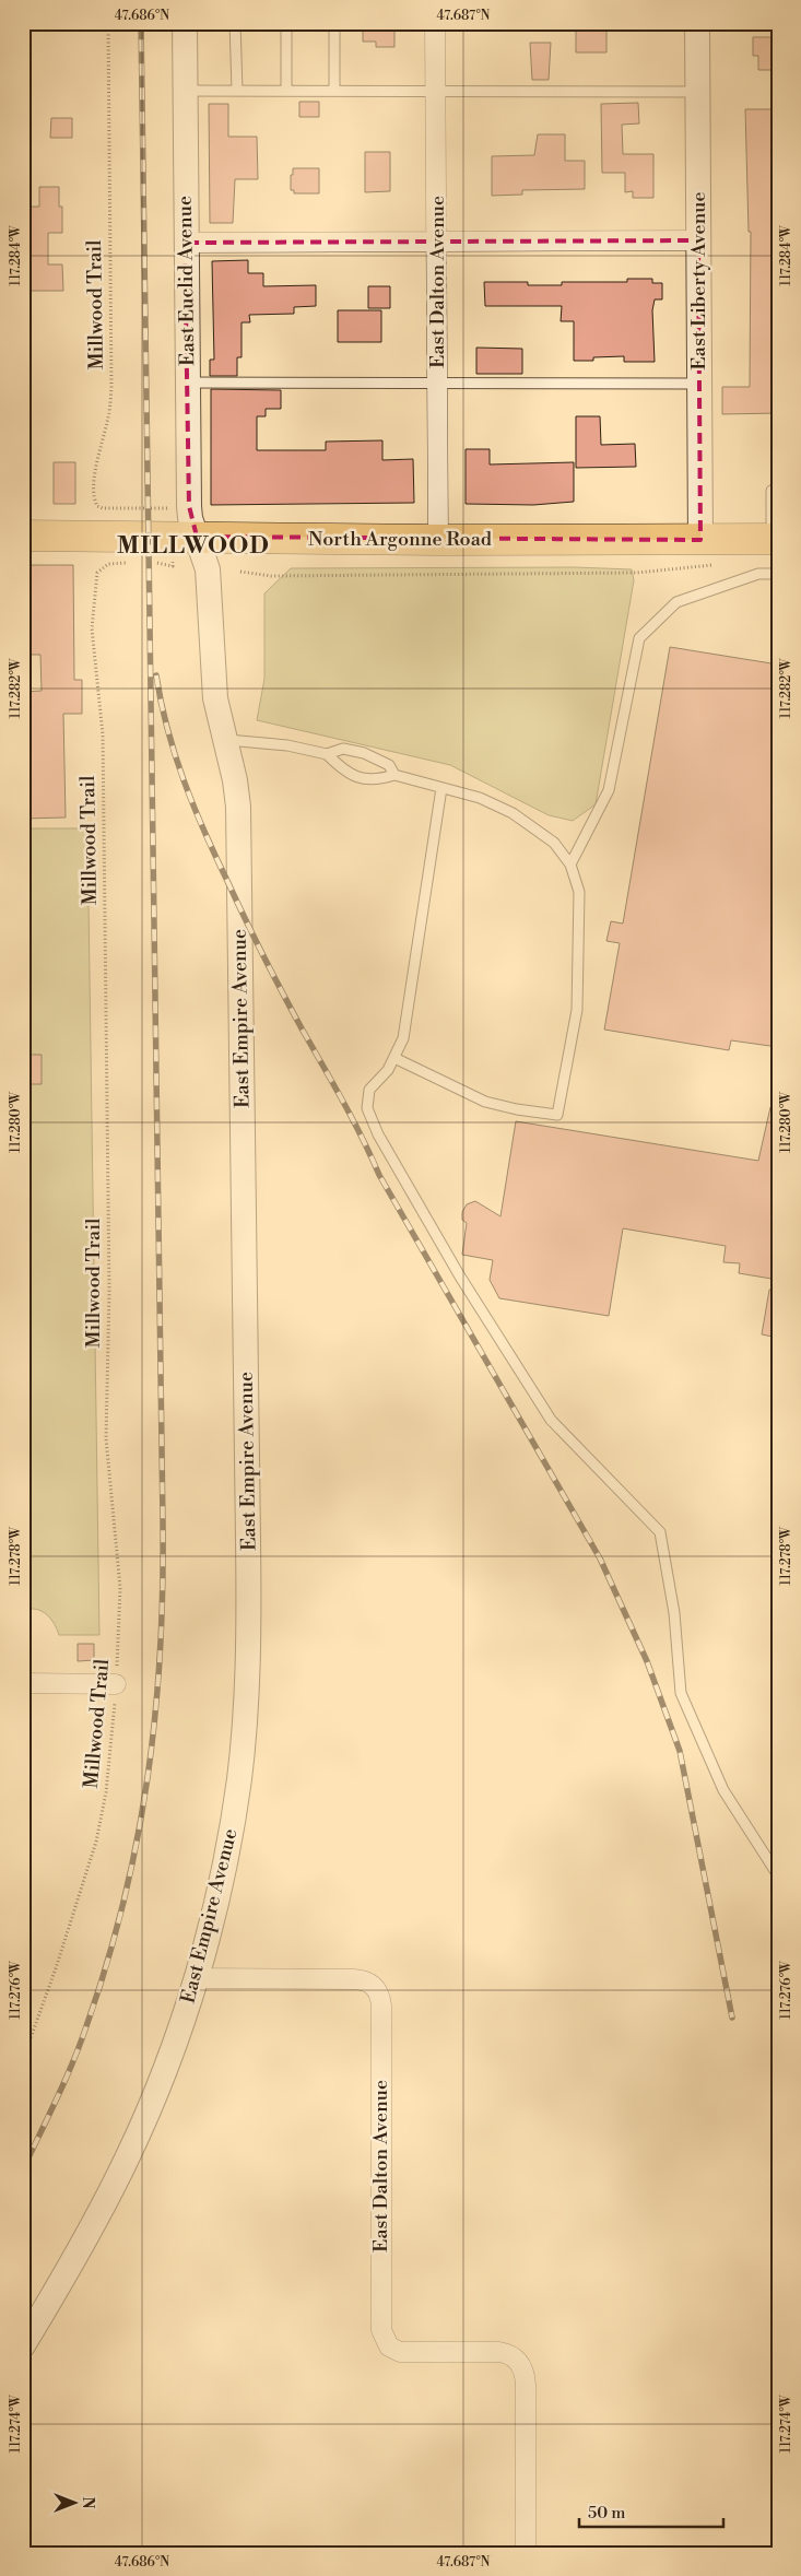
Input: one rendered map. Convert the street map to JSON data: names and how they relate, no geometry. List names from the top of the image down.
{
  "streets": {
    "main road": ["North Argonne Road"],
    "street": [
      "East Euclid Avenue",
      "East Liberty Avenue",
      "East Dalton Avenue",
      "East Empire Avenue"
    ],
    "path": ["Millwood Trail"]
  },
  "crossings": [
    ["East Euclid Avenue", "North Argonne Road"],
    ["East Euclid Avenue", "East Empire Avenue"],
    ["East Liberty Avenue", "North Argonne Road"],
    ["East Dalton Avenue", "North Argonne Road"],
    ["East Dalton Avenue", "East Empire Avenue"],
    ["North Argonne Road", "East Empire Avenue"]
  ],
  "districts": ["MILLWOOD"],
  "scale_bar": "50 m",
  "north": "right",
  "coordinates": [
    "47.686°N",
    "47.687°N",
    "117.284°W",
    "117.282°W",
    "117.280°W",
    "117.278°W",
    "117.276°W",
    "117.274°W"
  ]
}
